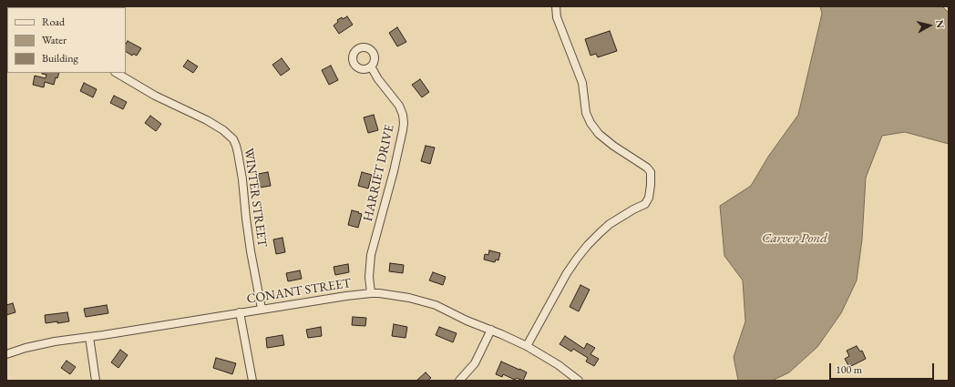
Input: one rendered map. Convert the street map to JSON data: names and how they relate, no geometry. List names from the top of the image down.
{
  "streets": {
    "street": ["HARRIET DRIVE", "WINTER STREET", "CONANT STREET"]
  },
  "crossings": [
    ["HARRIET DRIVE", "CONANT STREET"],
    ["WINTER STREET", "CONANT STREET"]
  ],
  "water": ["Carver Pond"],
  "legend": ["Road", "Water", "Building"],
  "scale_bar": "100 m",
  "north": "right"
}
